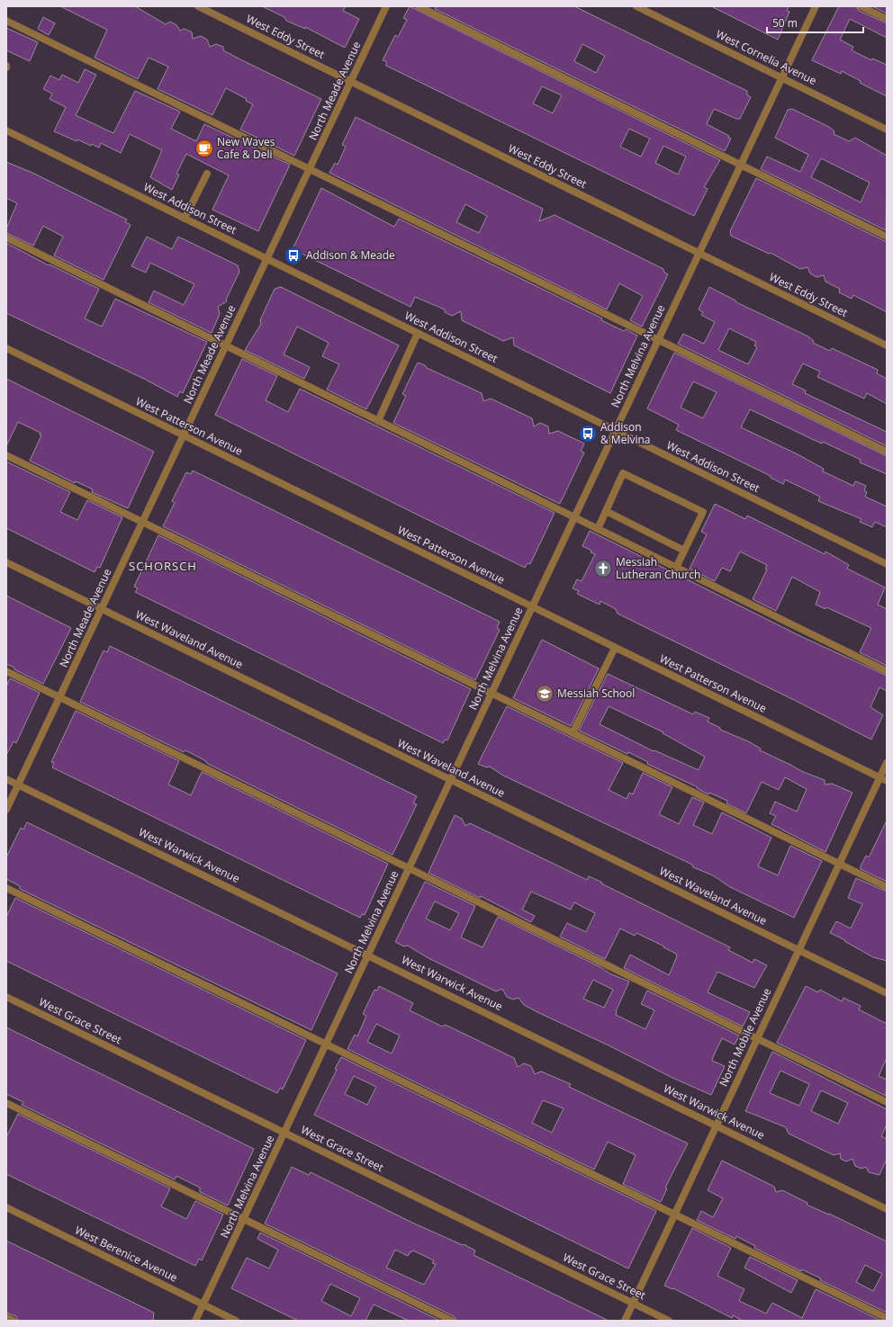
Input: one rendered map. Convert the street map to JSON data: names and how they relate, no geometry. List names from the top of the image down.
{
  "streets": {
    "street": [
      "West Eddy Street",
      "West Cornelia Avenue",
      "North Meade Avenue",
      "West Addison Street",
      "North Melvina Avenue",
      "West Patterson Avenue",
      "West Waveland Avenue",
      "West Warwick Avenue",
      "West Grace Street",
      "North Mobile Avenue",
      "West Berenice Avenue"
    ]
  },
  "crossings": [
    ["West Eddy Street", "North Meade Avenue"],
    ["West Eddy Street", "North Melvina Avenue"],
    ["West Cornelia Avenue", "North Melvina Avenue"],
    ["North Meade Avenue", "West Addison Street"],
    ["North Meade Avenue", "West Patterson Avenue"],
    ["North Meade Avenue", "West Waveland Avenue"],
    ["North Meade Avenue", "West Warwick Avenue"],
    ["West Addison Street", "North Melvina Avenue"],
    ["North Melvina Avenue", "West Patterson Avenue"],
    ["North Melvina Avenue", "West Waveland Avenue"],
    ["North Melvina Avenue", "West Warwick Avenue"],
    ["North Melvina Avenue", "West Grace Street"],
    ["North Melvina Avenue", "West Berenice Avenue"],
    ["West Patterson Avenue", "North Mobile Avenue"],
    ["West Waveland Avenue", "North Mobile Avenue"],
    ["West Warwick Avenue", "North Mobile Avenue"],
    ["West Grace Street", "North Mobile Avenue"]
  ],
  "districts": ["SCHORSCH"],
  "places": {
    "cafe": ["New Waves Cafe & Deli"],
    "bus stop": ["Addison & Meade", "Addison & Melvina"],
    "church": ["Messiah Lutheran Church"],
    "school or university": ["Messiah School"]
  },
  "scale_bar": "50 m"
}
